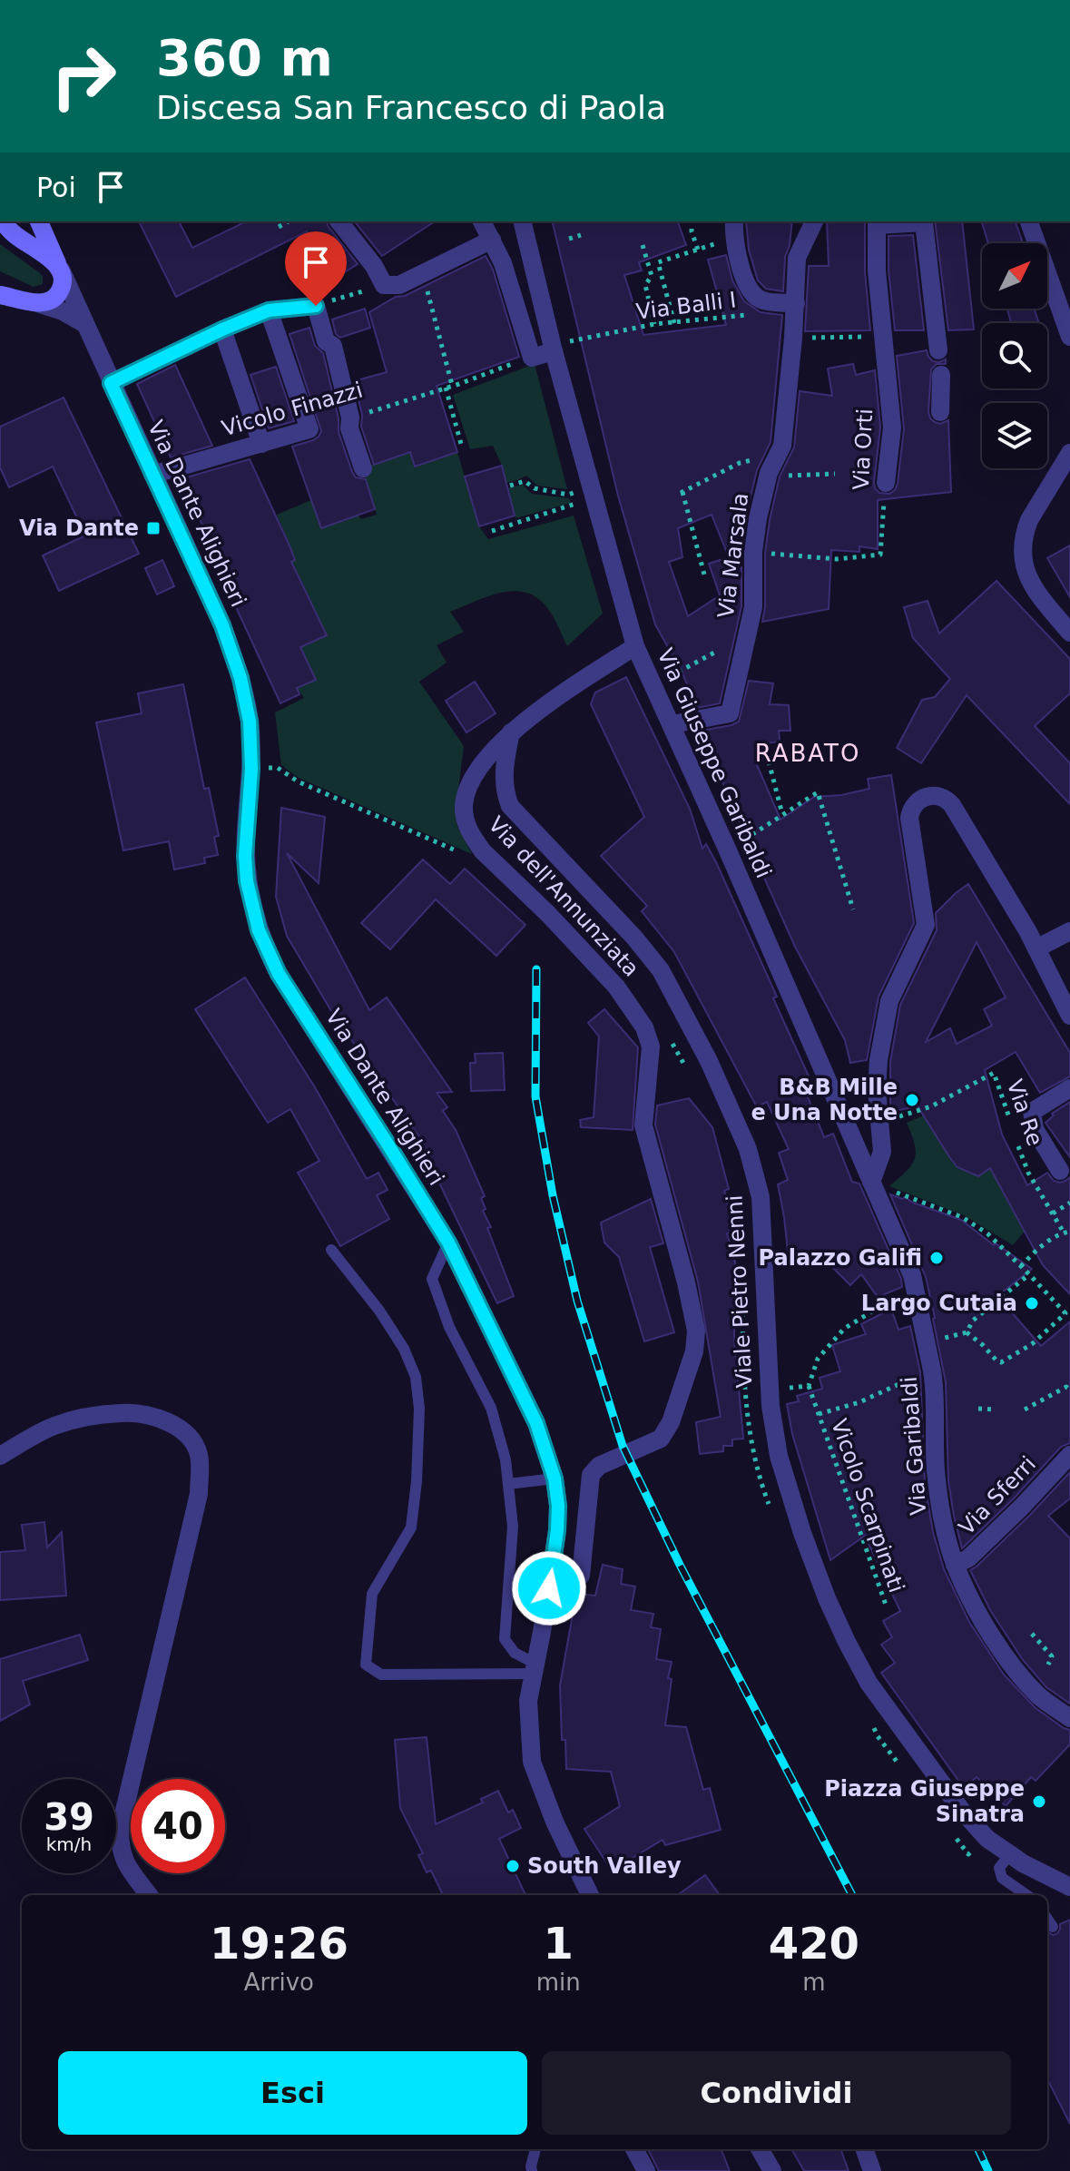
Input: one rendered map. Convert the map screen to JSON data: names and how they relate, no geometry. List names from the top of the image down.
{
  "streets": {
    "street": [
      "Vicolo Finazzi",
      "Via Orti",
      "Via Dante Alighieri",
      "Via Marsala",
      "Via Giuseppe Garibaldi",
      "Via dell'Annunziata",
      "Viale Pietro Nenni",
      "Via Garibaldi",
      "Via Sferri"
    ],
    "path": ["Via Balli I", "Via Re", "Vicolo Scarpinati"]
  },
  "crossings": [
    ["Via Balli I", "Via Marsala"],
    ["Vicolo Finazzi", "Via Dante Alighieri"],
    ["Via Orti", "Via Marsala"],
    ["Via Dante Alighieri", "Via dell'Annunziata"],
    ["Via Marsala", "Via Giuseppe Garibaldi"],
    ["Via Giuseppe Garibaldi", "Via Garibaldi"],
    ["Via dell'Annunziata", "Viale Pietro Nenni"],
    ["Via Garibaldi", "Via Sferri"]
  ],
  "districts": ["RABATO"],
  "places": {
    "transit": ["Via Dante"],
    "other": [
      "B&B Mille e Una Notte",
      "Palazzo Galifi",
      "Largo Cutaia",
      "Piazza Giuseppe Sinatra",
      "South Valley"
    ]
  },
  "north": "top right",
  "page": {
    "turn": ["360 m", "Discesa San Francesco di Paola"],
    "then": "Poi",
    "speed": "39 km/h",
    "limit": "40",
    "eta": [
      "19:26",
      "Arrivo",
      "1",
      "min",
      "420",
      "m"
    ],
    "buttons": ["Esci", "Condividi"]
  }
}
